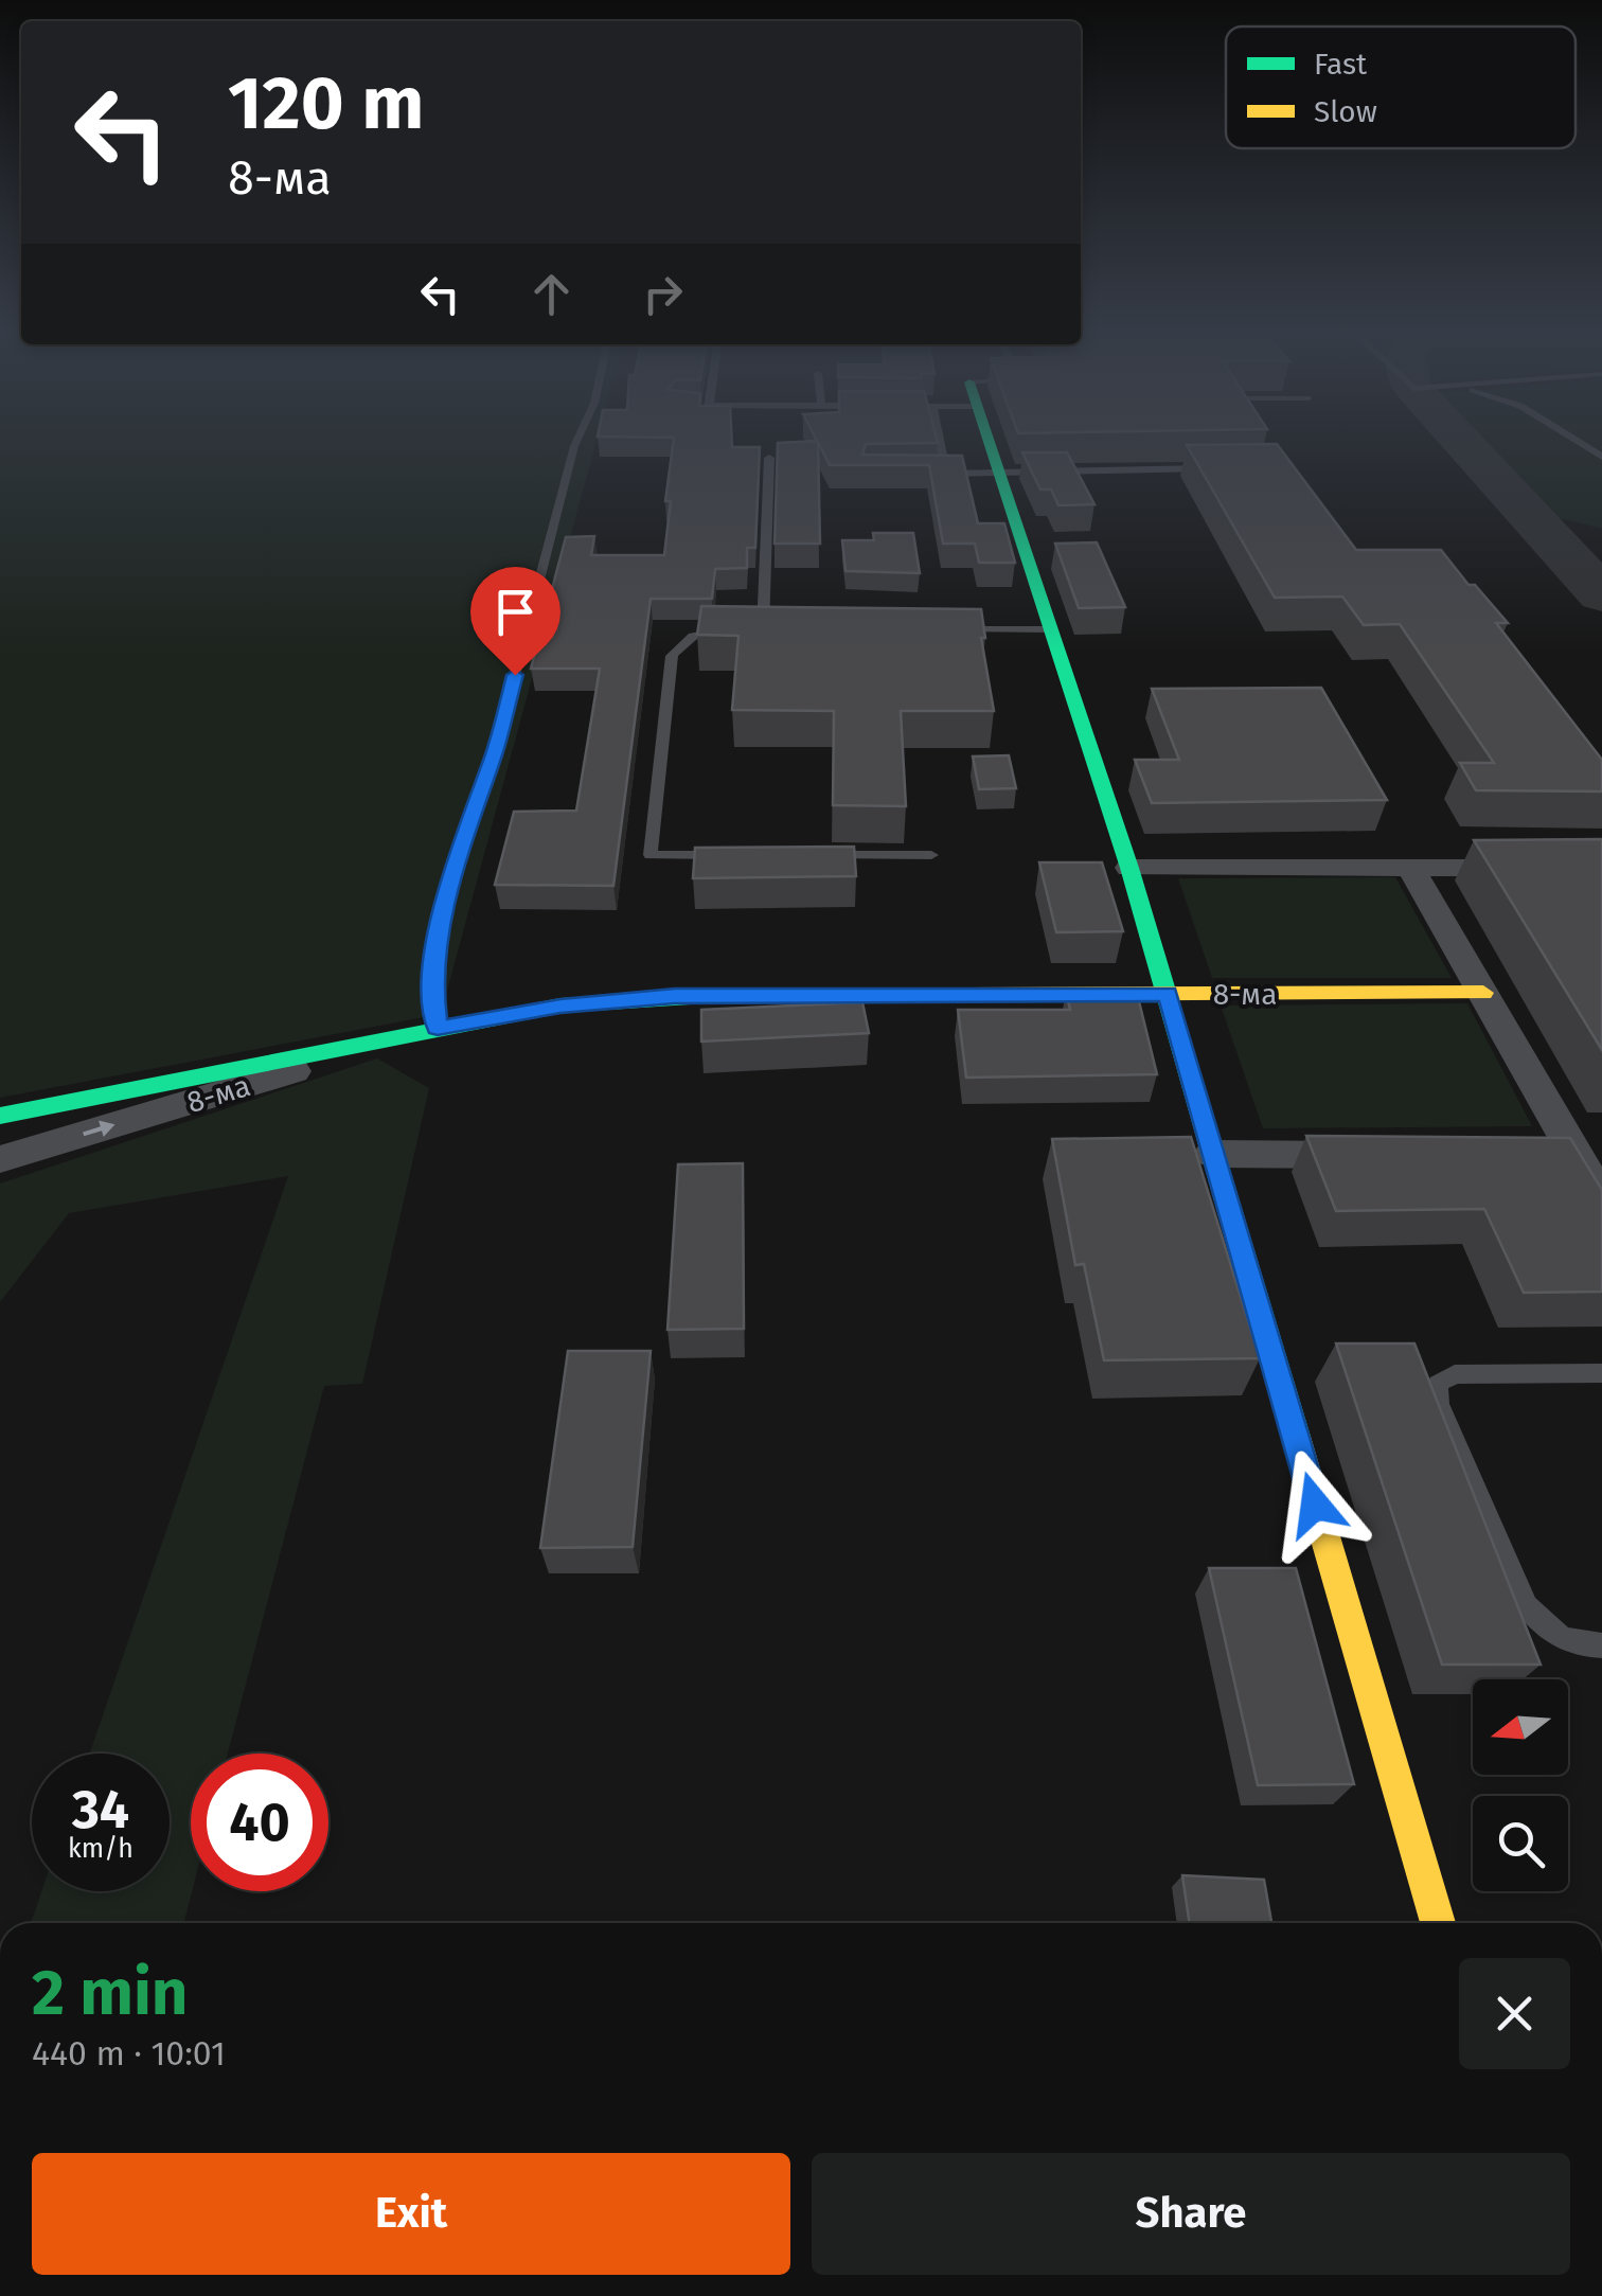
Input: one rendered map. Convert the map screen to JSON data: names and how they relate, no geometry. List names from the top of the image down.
{
  "streets": {
    "street": ["8-ма"]
  },
  "legend": ["Fast", "Slow"],
  "north": "left",
  "page": {
    "turn": ["120 m", "8-ма"],
    "speed": "34 km/h",
    "limit": "40",
    "heading": ["2 min", "440 m · 10:01"],
    "buttons": ["Exit", "Share"]
  }
}
